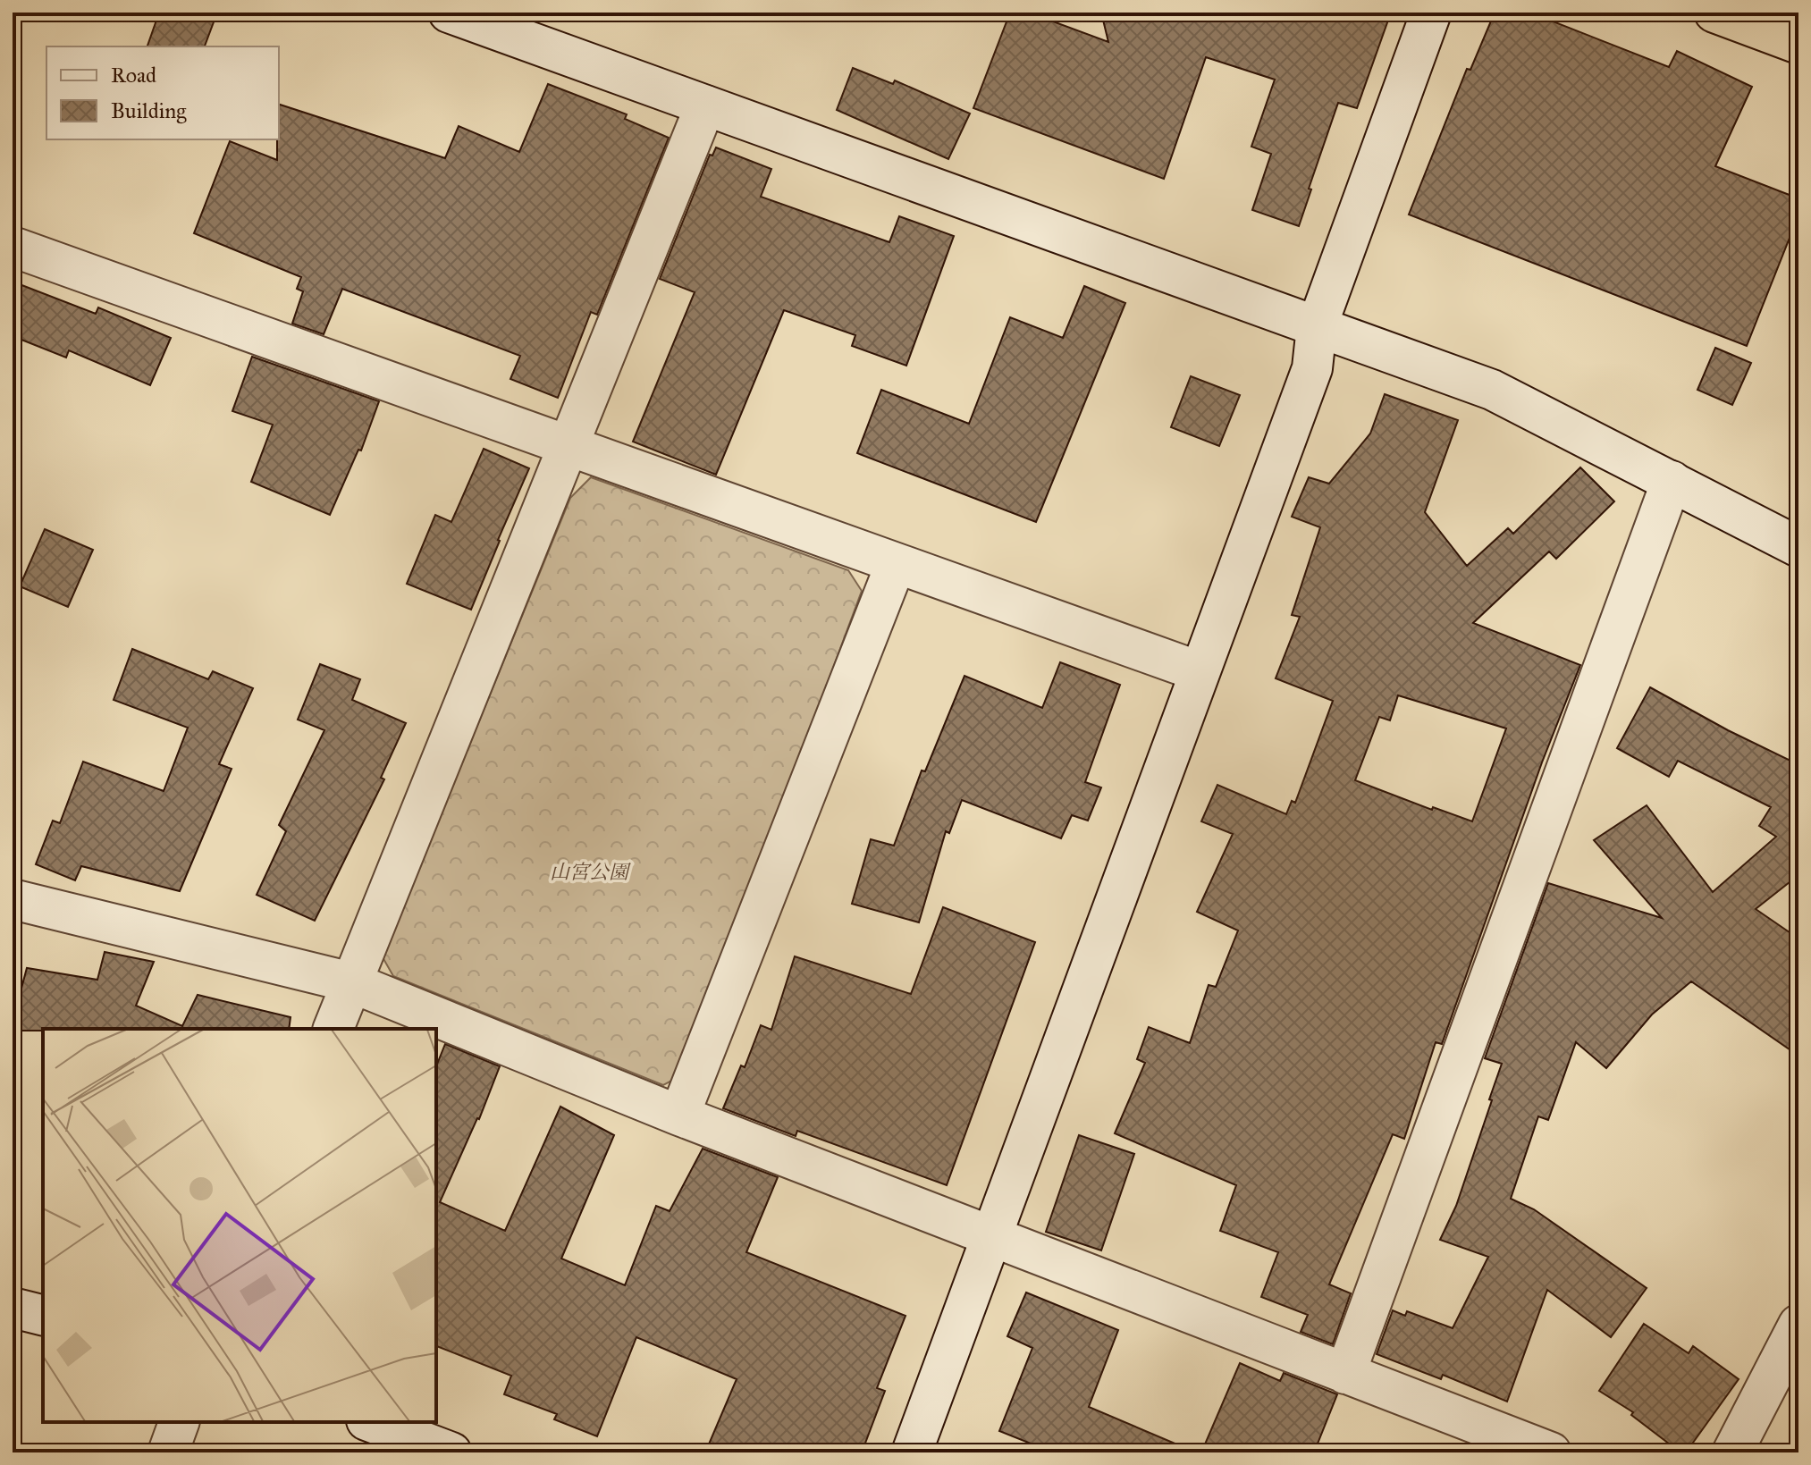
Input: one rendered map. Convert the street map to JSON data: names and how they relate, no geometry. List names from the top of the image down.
{
  "parks": ["山宮公園"],
  "legend": ["Road", "Building"]
}
